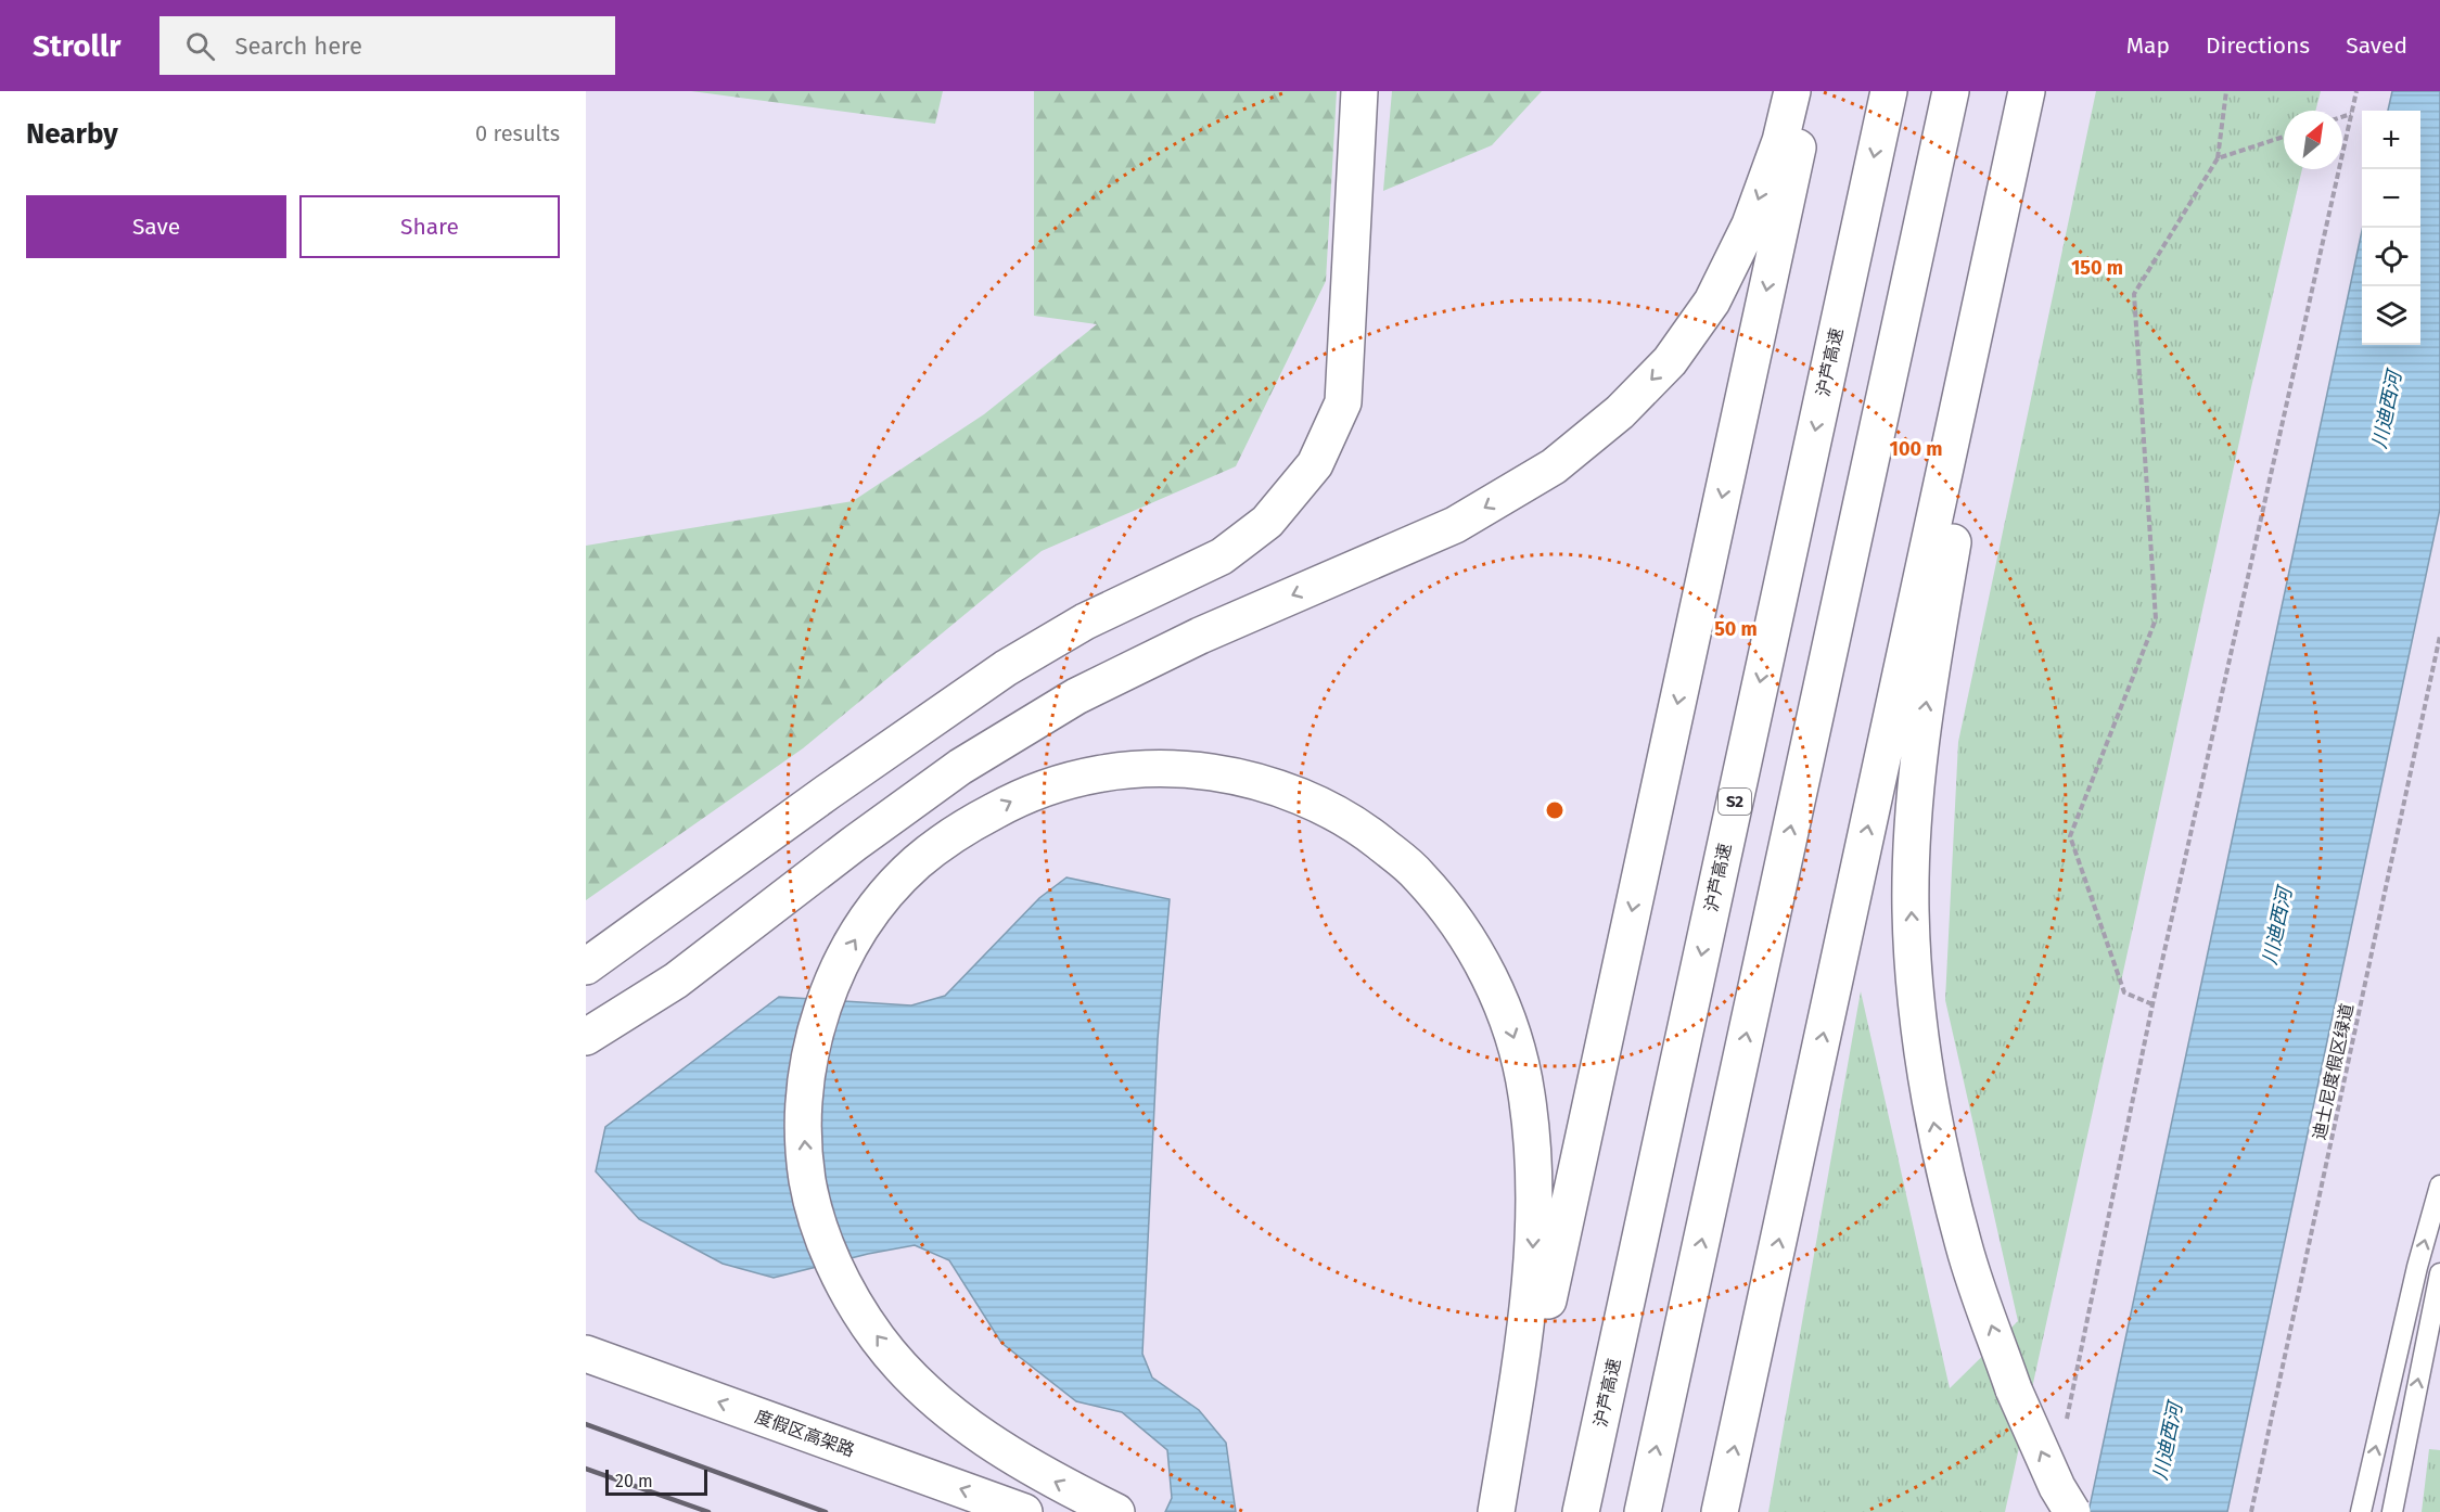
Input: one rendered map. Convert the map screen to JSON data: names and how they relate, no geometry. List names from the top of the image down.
{
  "streets": {
    "main road": ["沪芦高速", "S2", "度假区高架路"],
    "path": ["迪士尼度假区绿道"]
  },
  "one_way": ["度假区高架路"],
  "water": ["川迪西河"],
  "scale_bar": "20 m",
  "north": "top right",
  "page": {
    "header": "Strollr",
    "search": "Search here",
    "nav": ["Map", "Directions", "Saved"],
    "heading": ["Nearby", "0 results"],
    "map_buttons": ["+", "−"],
    "buttons": ["Save", "Share"],
    "scale": "20 m"
  },
  "rings": ["150 m", "100 m", "50 m"]
}
